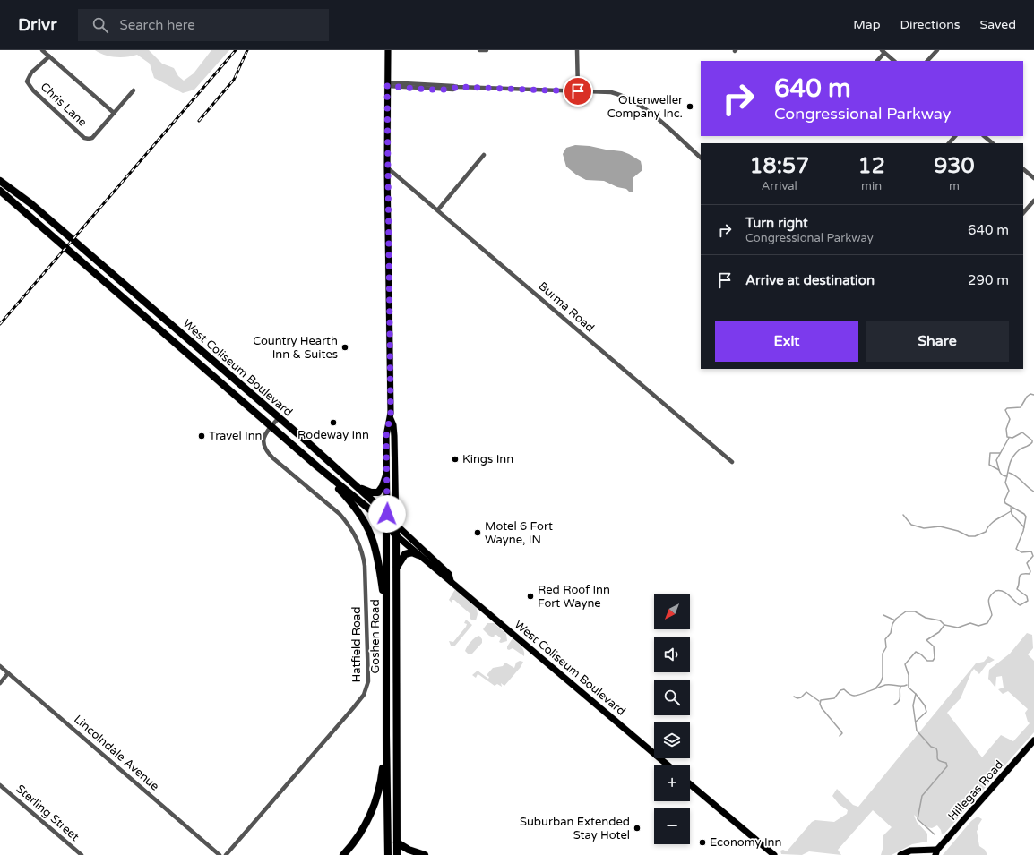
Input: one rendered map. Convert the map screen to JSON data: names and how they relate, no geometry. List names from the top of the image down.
{
  "streets": {
    "highway": ["West Coliseum Boulevard", "Goshen Road"],
    "main road": ["Hillegas Road"],
    "street": [
      "Chris Lane",
      "Burma Road",
      "Hatfield Road",
      "Lincolndale Avenue",
      "Sterling Street"
    ]
  },
  "crossings": [
    ["Burma Road", "Goshen Road"],
    ["West Coliseum Boulevard", "Goshen Road"],
    ["West Coliseum Boulevard", "Hatfield Road"]
  ],
  "places": [
    "Ottenweller Company Inc.",
    "Country Hearth Inn & Suites",
    "Rodeway Inn",
    "Travel Inn",
    "Kings Inn",
    "Motel 6 Fort Wayne, IN",
    "Red Roof Inn Fort Wayne",
    "Suburban Extended Stay Hotel",
    "Economy Inn"
  ],
  "north": "bottom left",
  "page": {
    "header": "Drivr",
    "search": "Search here",
    "nav": ["Map", "Directions", "Saved"],
    "turn": ["640 m", "Congressional Parkway"],
    "eta": [
      "18:57",
      "Arrival",
      "12",
      "min",
      "930",
      "m"
    ],
    "list": [
      {
        "name": "Turn right",
        "note": "Congressional Parkway",
        "value": "640 m"
      },
      {
        "name": "Arrive at destination",
        "value": "290 m"
      }
    ],
    "buttons": ["Exit", "Share"],
    "map_buttons": ["+", "−"]
  }
}
